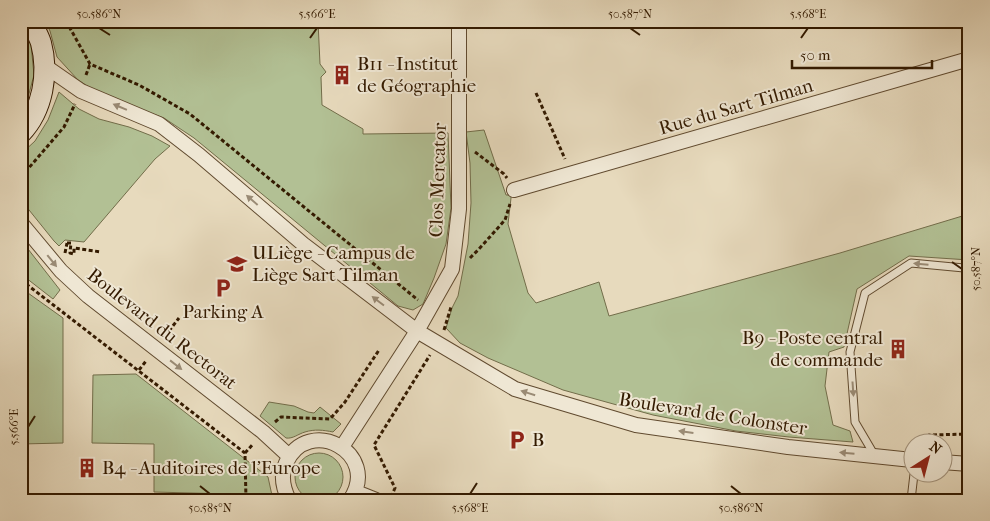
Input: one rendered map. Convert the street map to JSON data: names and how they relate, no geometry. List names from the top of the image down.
{
  "streets": {
    "street": [
      "Rue du Sart Tilman",
      "Clos Mercator",
      "Boulevard du Rectorat",
      "Boulevard de Colonster"
    ]
  },
  "crossings": [
    ["Clos Mercator", "Boulevard de Colonster"]
  ],
  "one_way": ["Boulevard du Rectorat", "Boulevard de Colonster"],
  "places": {
    "building": ["B11 - Institut de Géographie", "B9 - Poste central de commande", "B4 - Auditoires de l'Europe"],
    "school or university": ["ULiège - Campus de Liège Sart Tilman"],
    "parking": ["Parking A", "B"]
  },
  "scale_bar": "50 m",
  "north": "top right",
  "coordinates": [
    "50.586°N",
    "5.566°E",
    "50.587°N",
    "5.568°E",
    "50.585°N"
  ]
}
